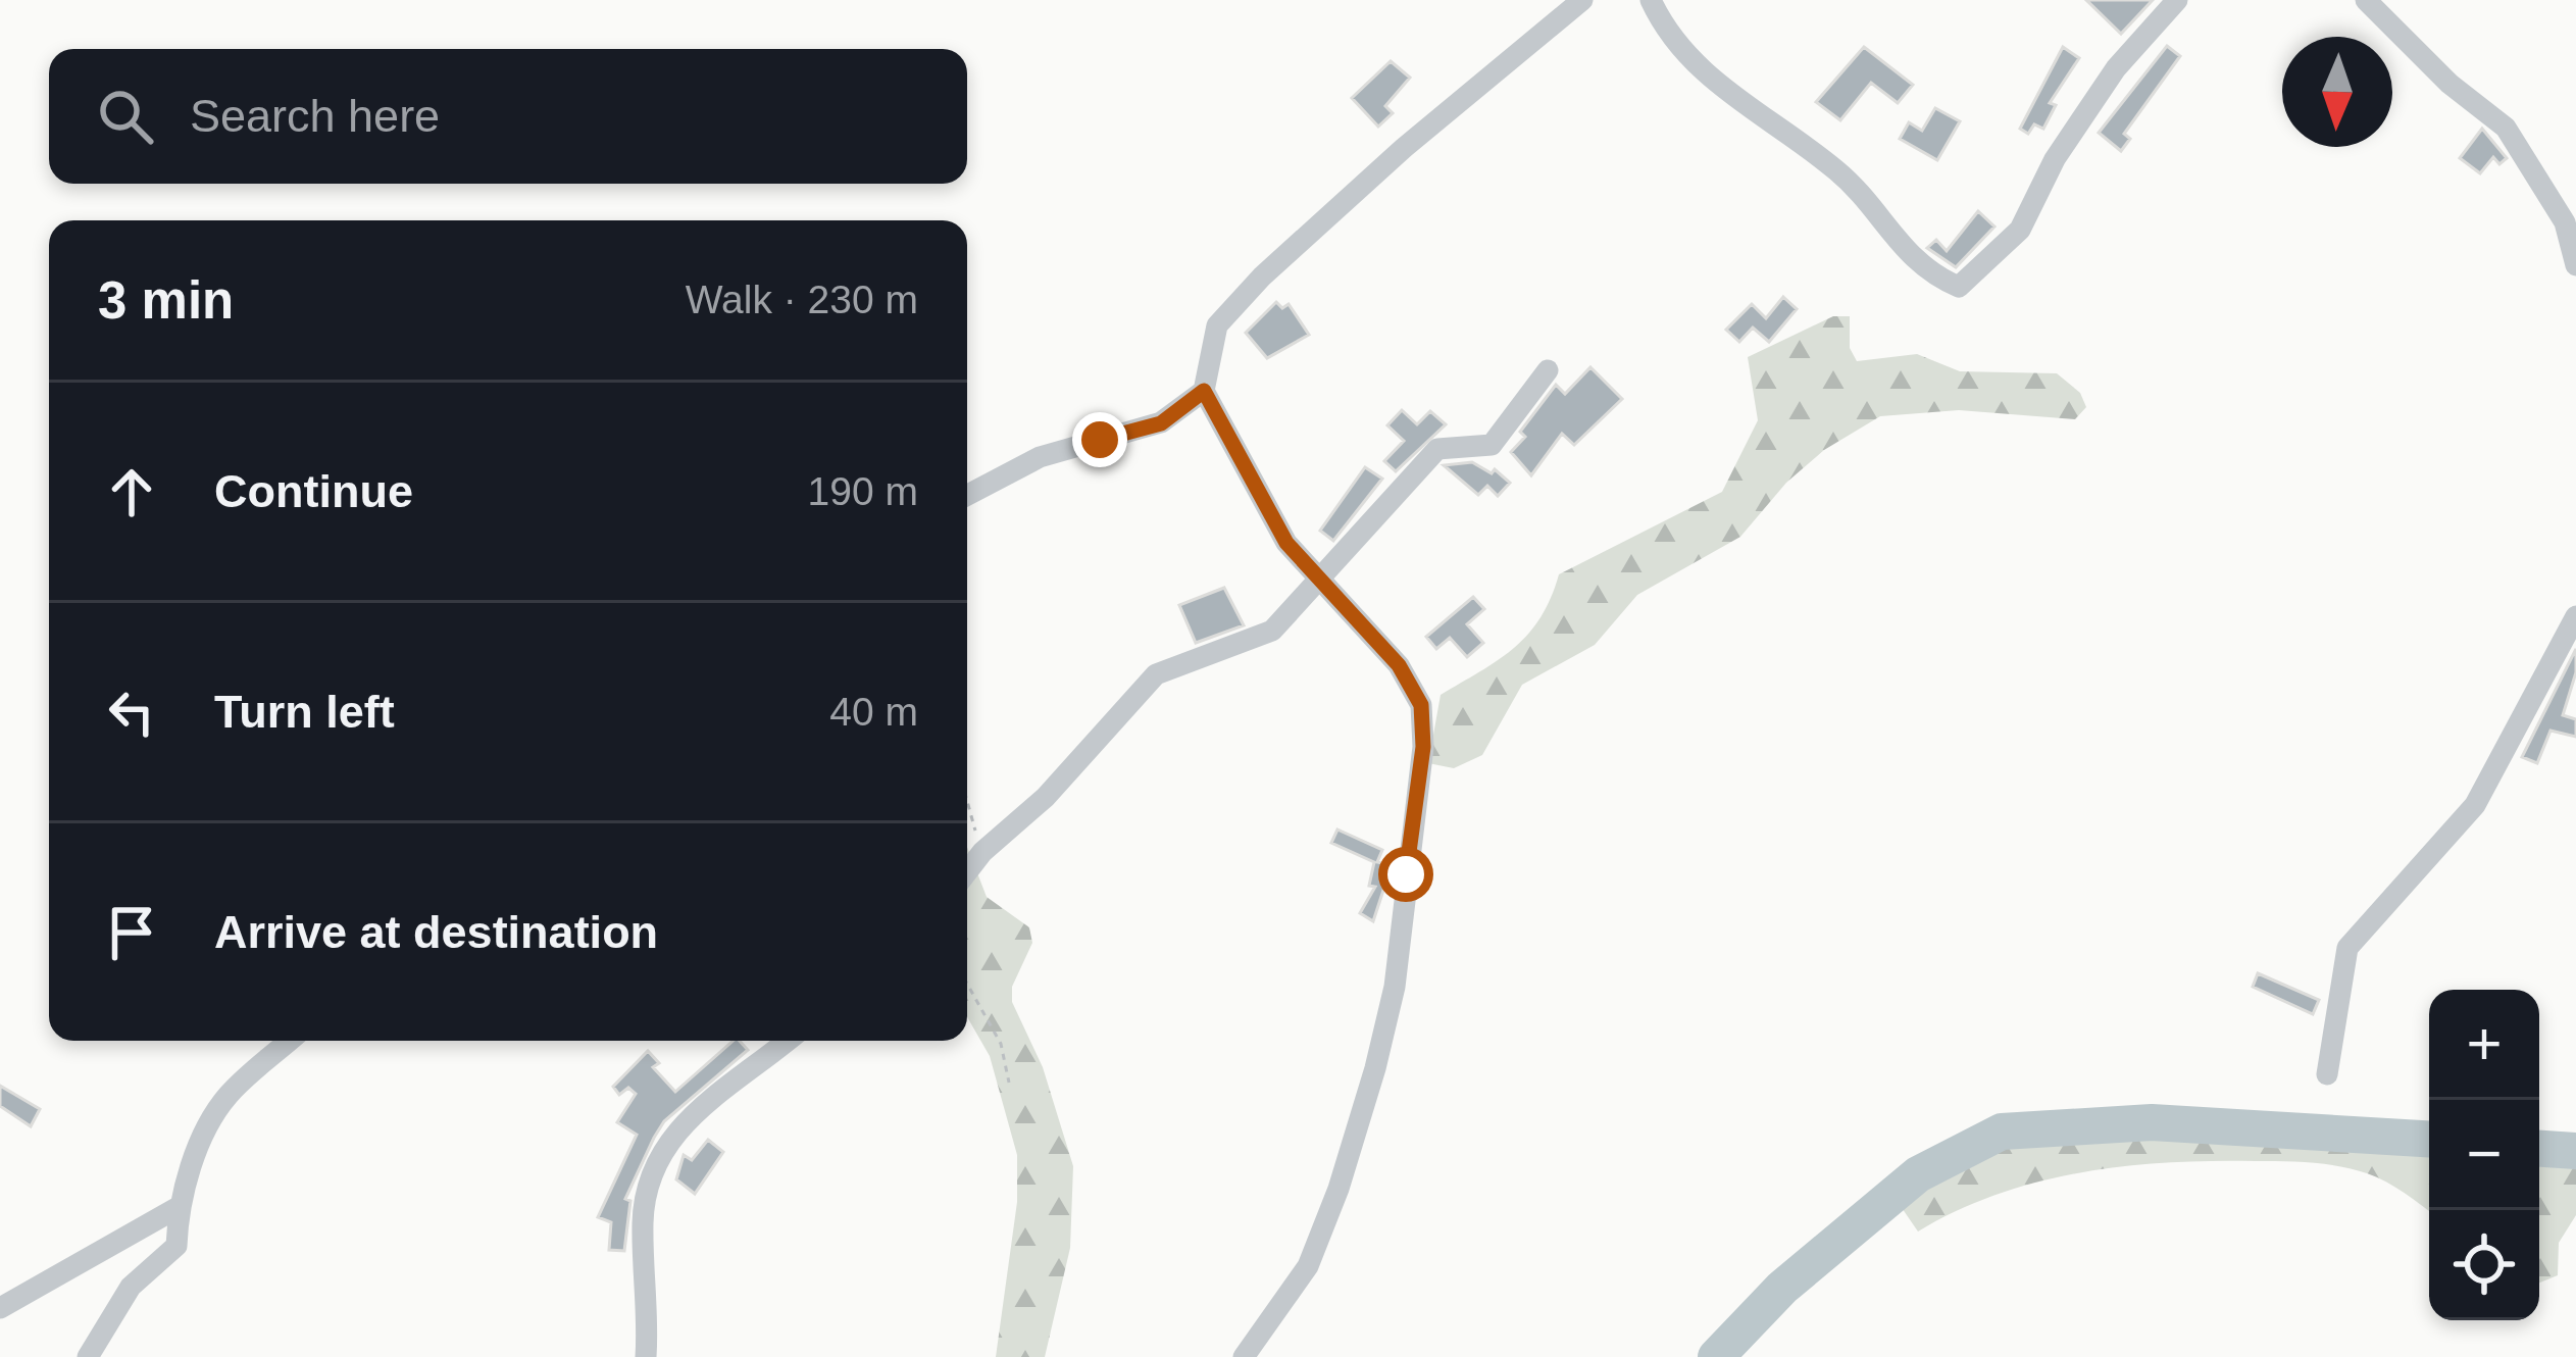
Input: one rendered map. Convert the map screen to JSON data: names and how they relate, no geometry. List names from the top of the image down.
{
  "north": "bottom",
  "page": {
    "search": "Search here",
    "heading": ["3 min", "Walk · 230 m"],
    "list": [
      ["Continue", "190 m"],
      ["Turn left", "40 m"],
      "Arrive at destination"
    ],
    "map_buttons": ["+", "−"]
  }
}
